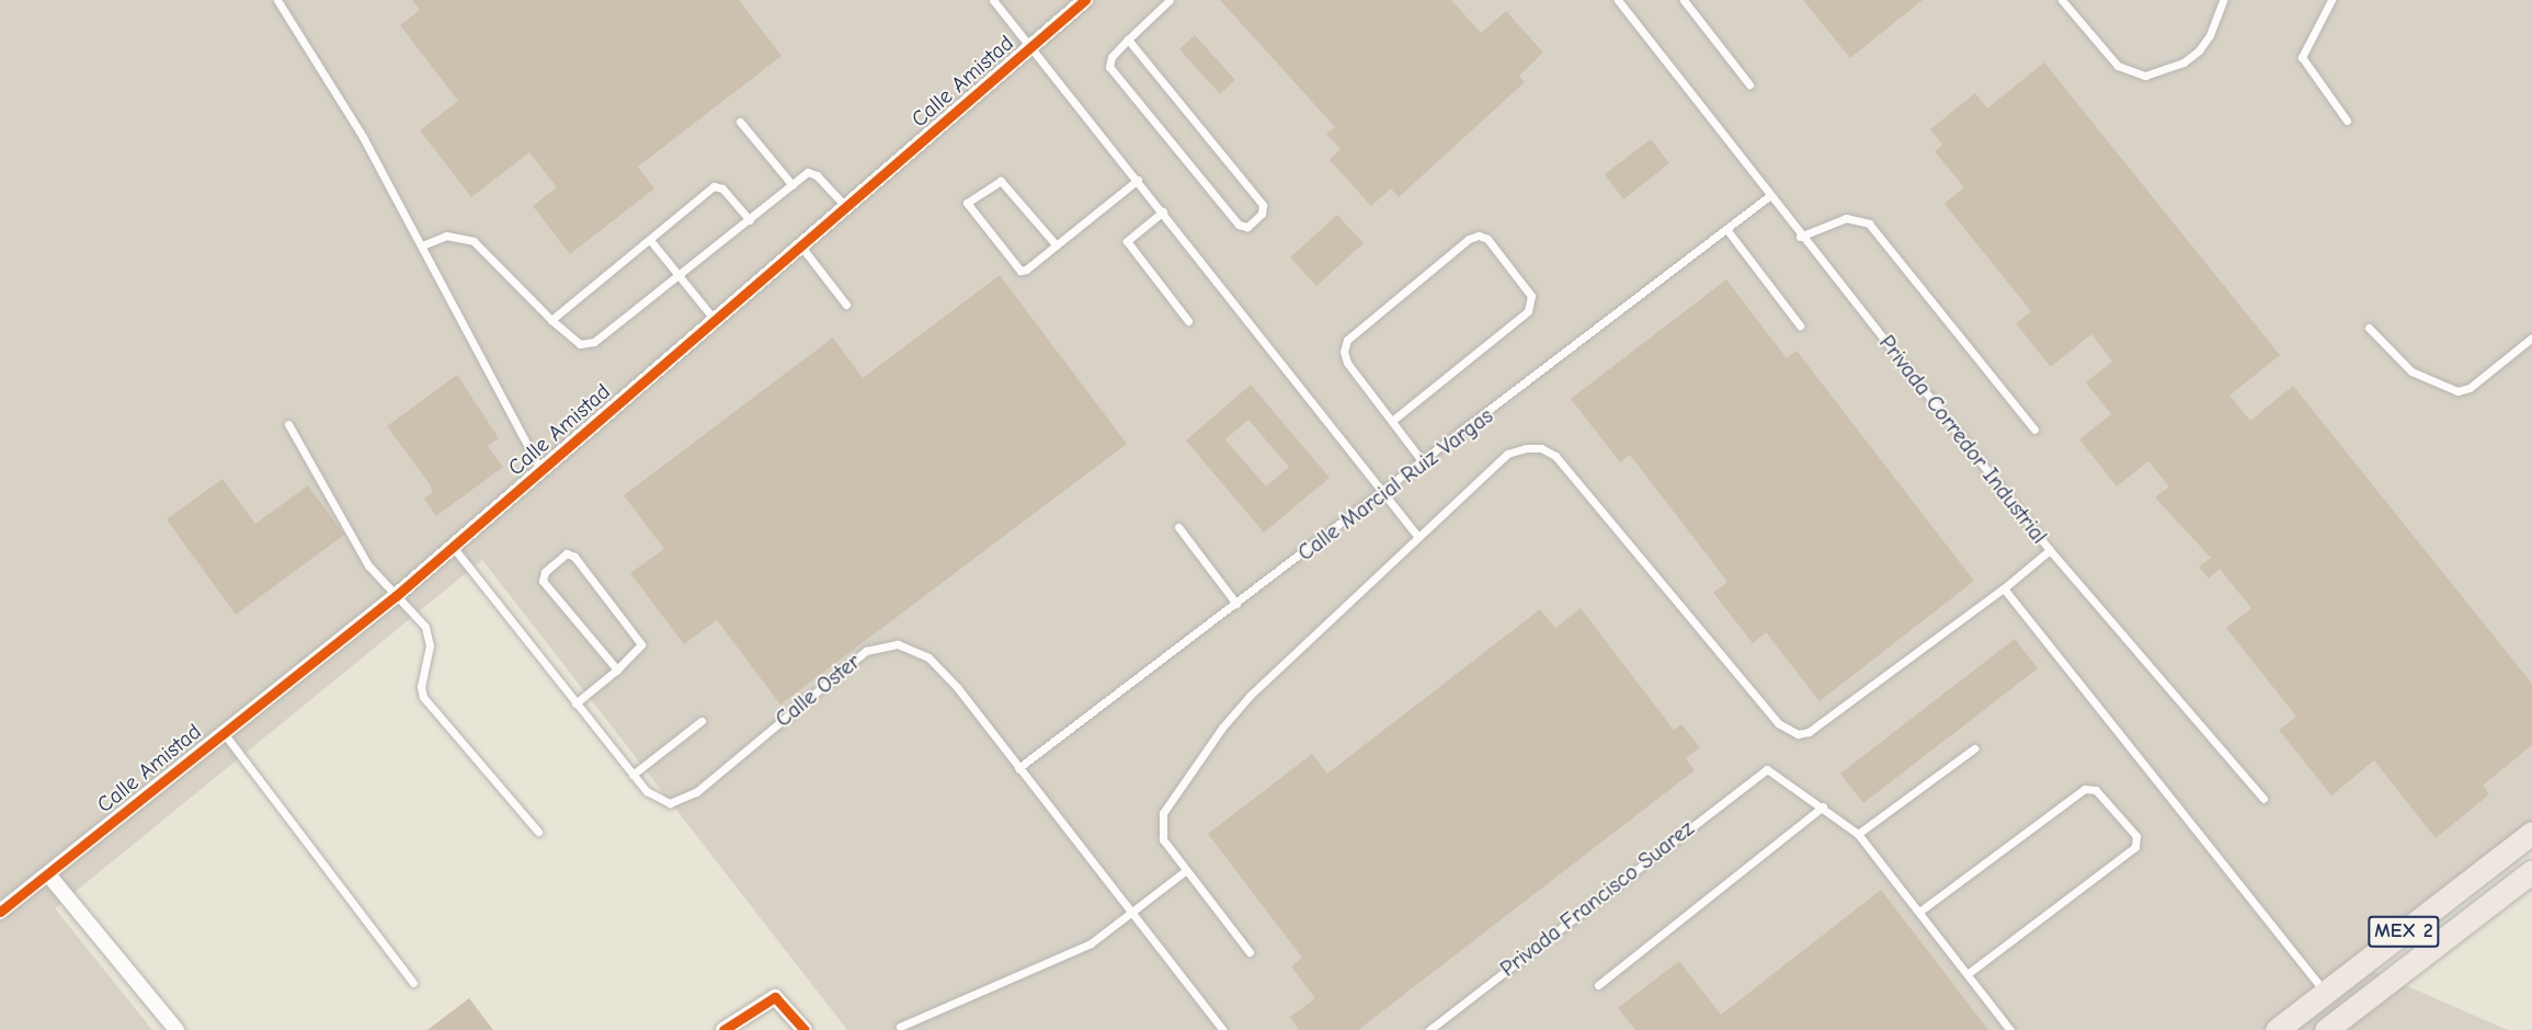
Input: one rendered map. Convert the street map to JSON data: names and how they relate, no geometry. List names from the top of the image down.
{
  "streets": {
    "main road": ["MEX 2"],
    "street": ["Calle Amistad"],
    "lane": [
      "Privada Corredor Industrial",
      "Calle Marcial Ruiz Vargas",
      "Calle Oster",
      "Privada Francisco Suarez"
    ]
  },
  "crossings": [
    ["Calle Amistad", "Calle Oster"],
    ["Privada Corredor Industrial", "Calle Marcial Ruiz Vargas"],
    ["Calle Marcial Ruiz Vargas", "Calle Oster"]
  ]
}
